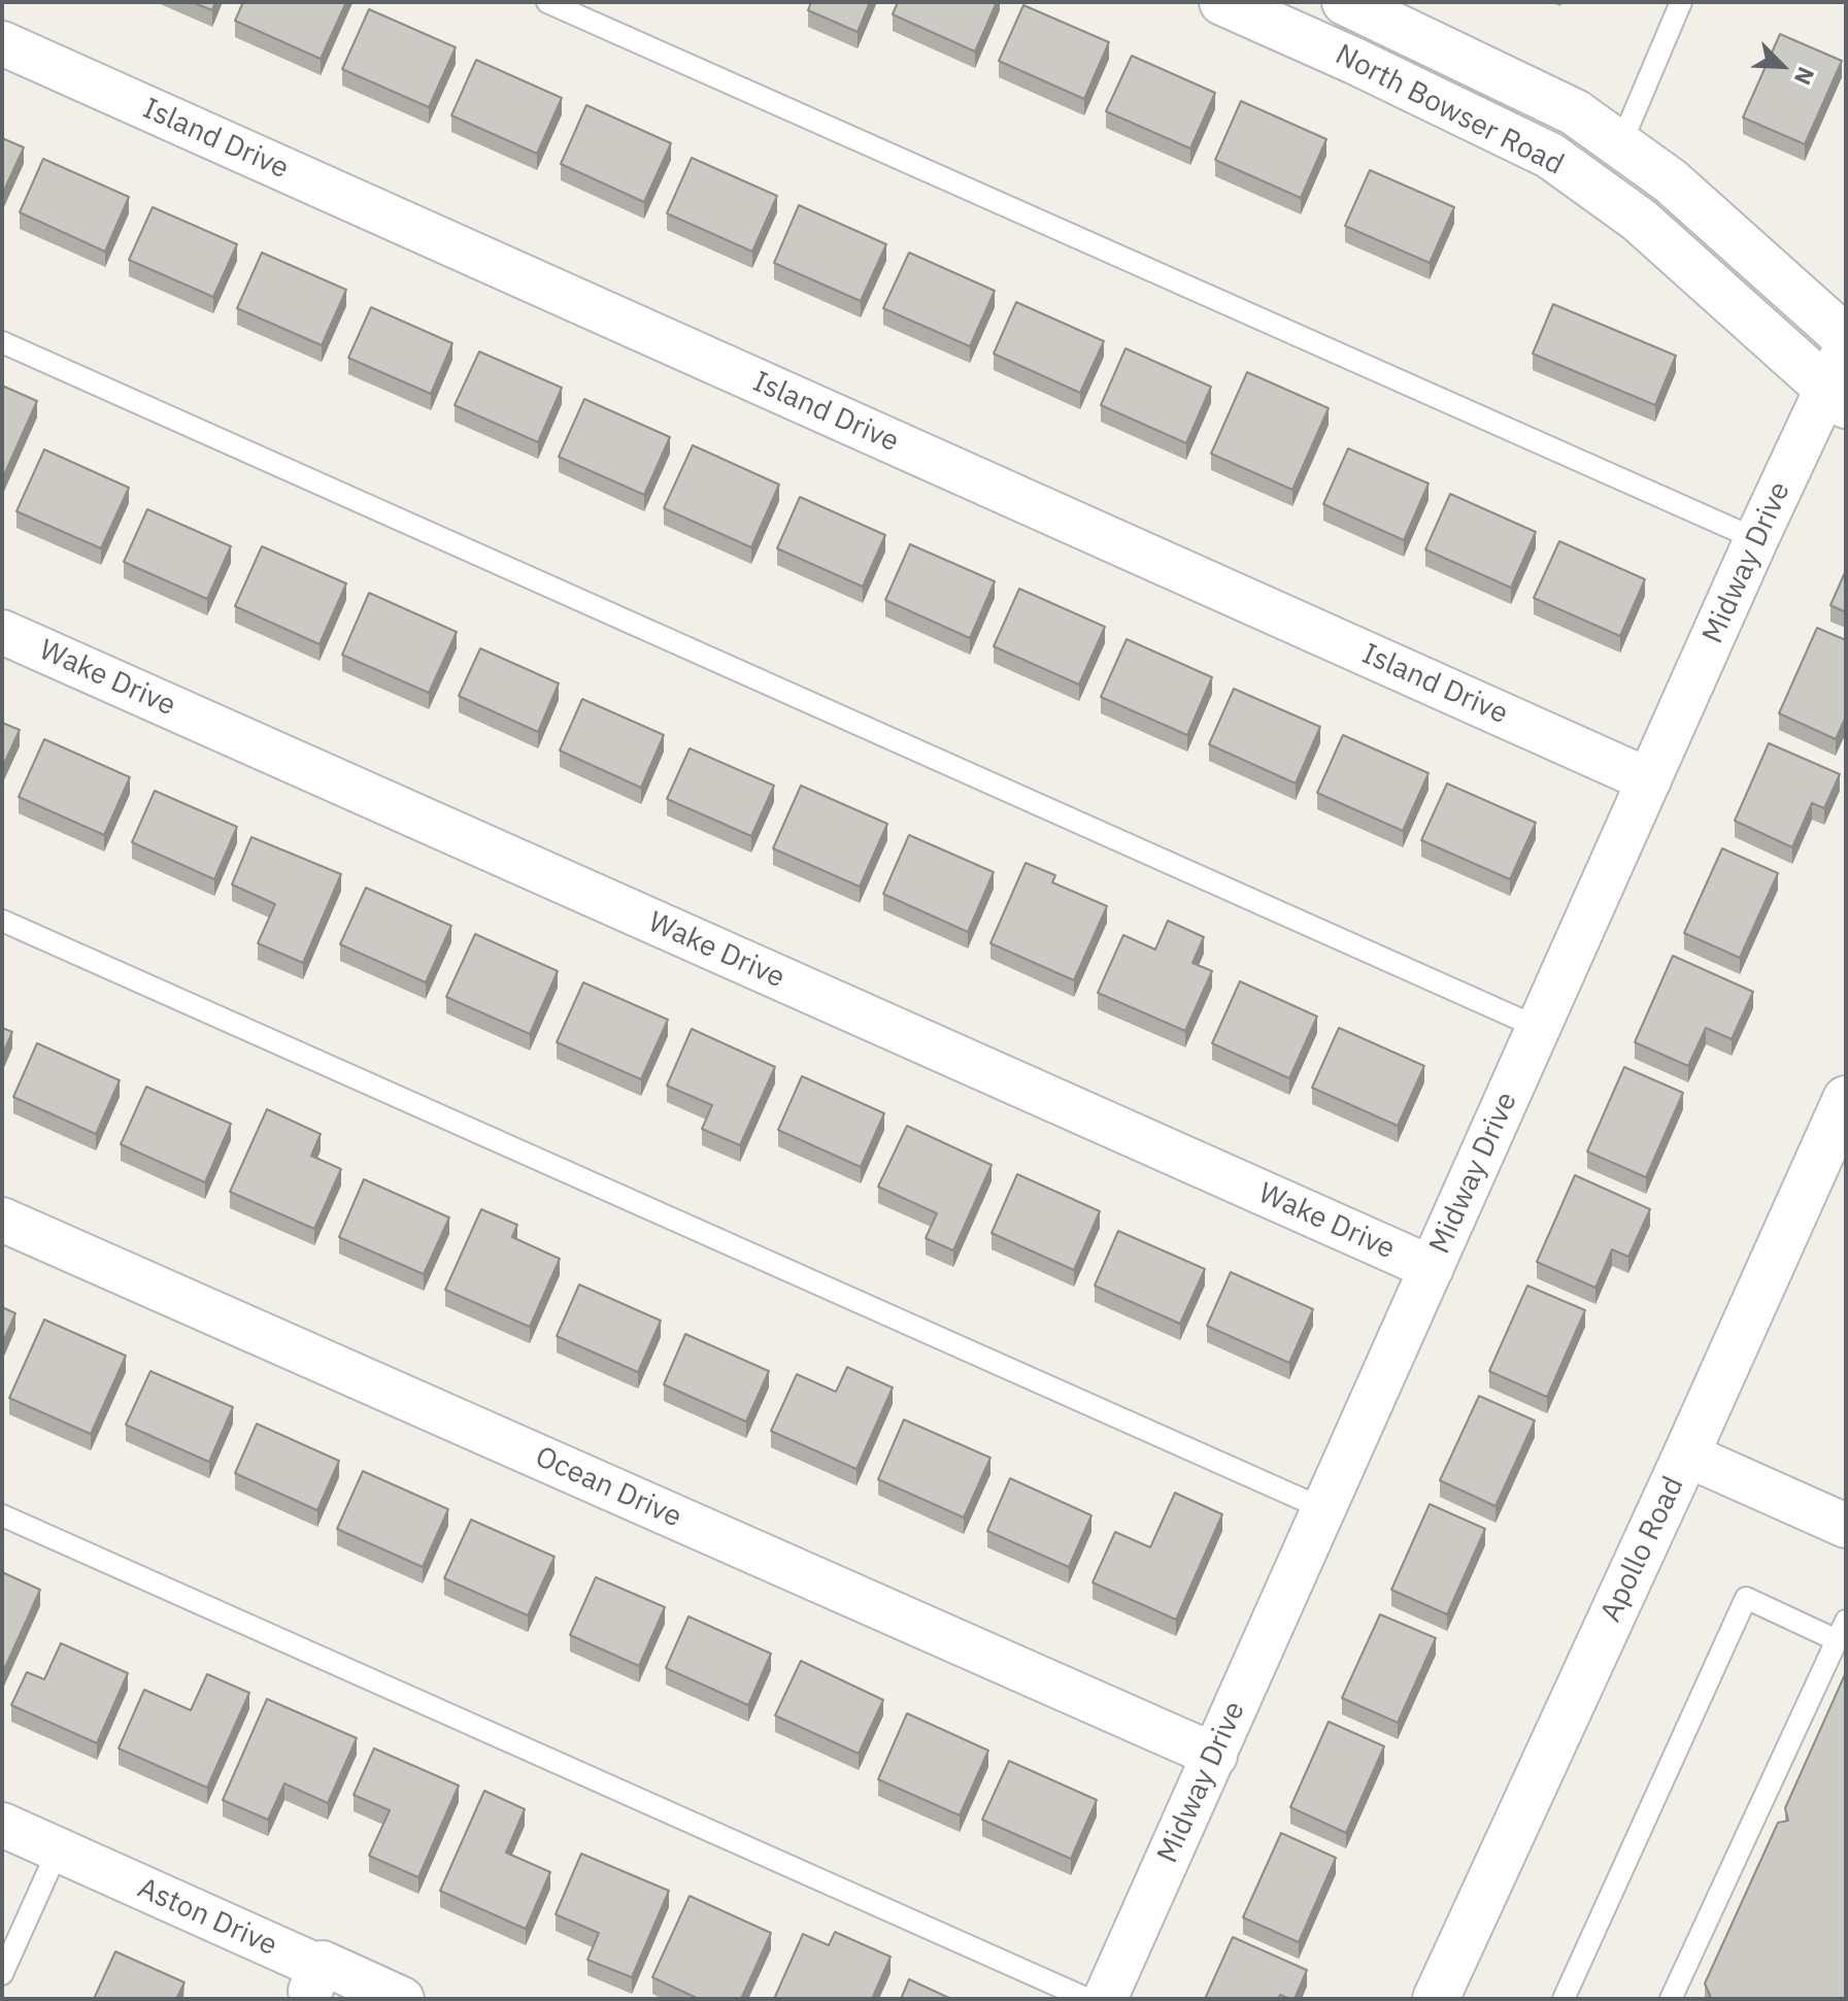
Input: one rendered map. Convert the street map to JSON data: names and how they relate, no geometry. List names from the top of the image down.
{
  "streets": {
    "street": [
      "North Bowser Road",
      "Island Drive",
      "Midway Drive",
      "Wake Drive",
      "Ocean Drive",
      "Apollo Road",
      "Aston Drive"
    ]
  },
  "crossings": [
    ["North Bowser Road", "Midway Drive"],
    ["Island Drive", "Midway Drive"],
    ["Midway Drive", "Wake Drive"],
    ["Midway Drive", "Ocean Drive"]
  ],
  "north": "bottom right"
}
